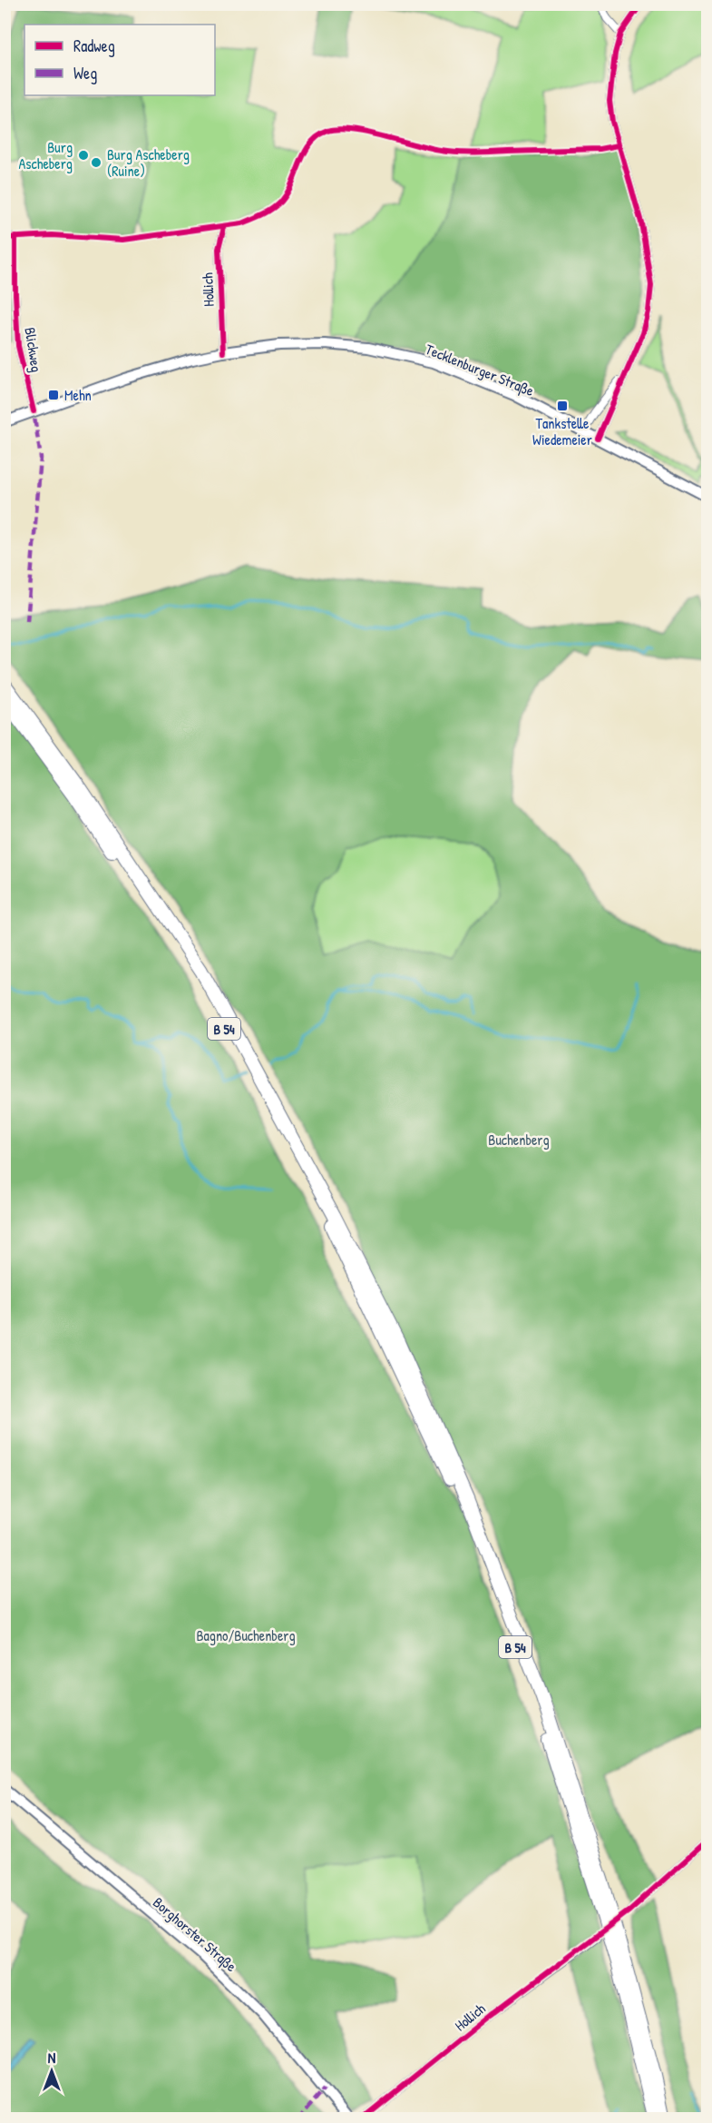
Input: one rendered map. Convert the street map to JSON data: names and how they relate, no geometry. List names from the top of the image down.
{
  "streets": {
    "highway": ["B 54"],
    "main road": ["Tecklenburger Straße", "Borghorster Straße"],
    "street": ["Hollich", "Blickweg"]
  },
  "crossings": [
    ["Hollich", "Tecklenburger Straße"],
    ["Blickweg", "Tecklenburger Straße"]
  ],
  "parks": ["Buchenberg", "Bagno/Buchenberg"],
  "places": {
    "other": ["Burg Ascheberg", "Burg Ascheberg (Ruine)"],
    "transit": ["Mehn", "Tankstelle Wiedemeier"]
  },
  "legend": ["Radweg", "Weg"],
  "north": "top"
}
